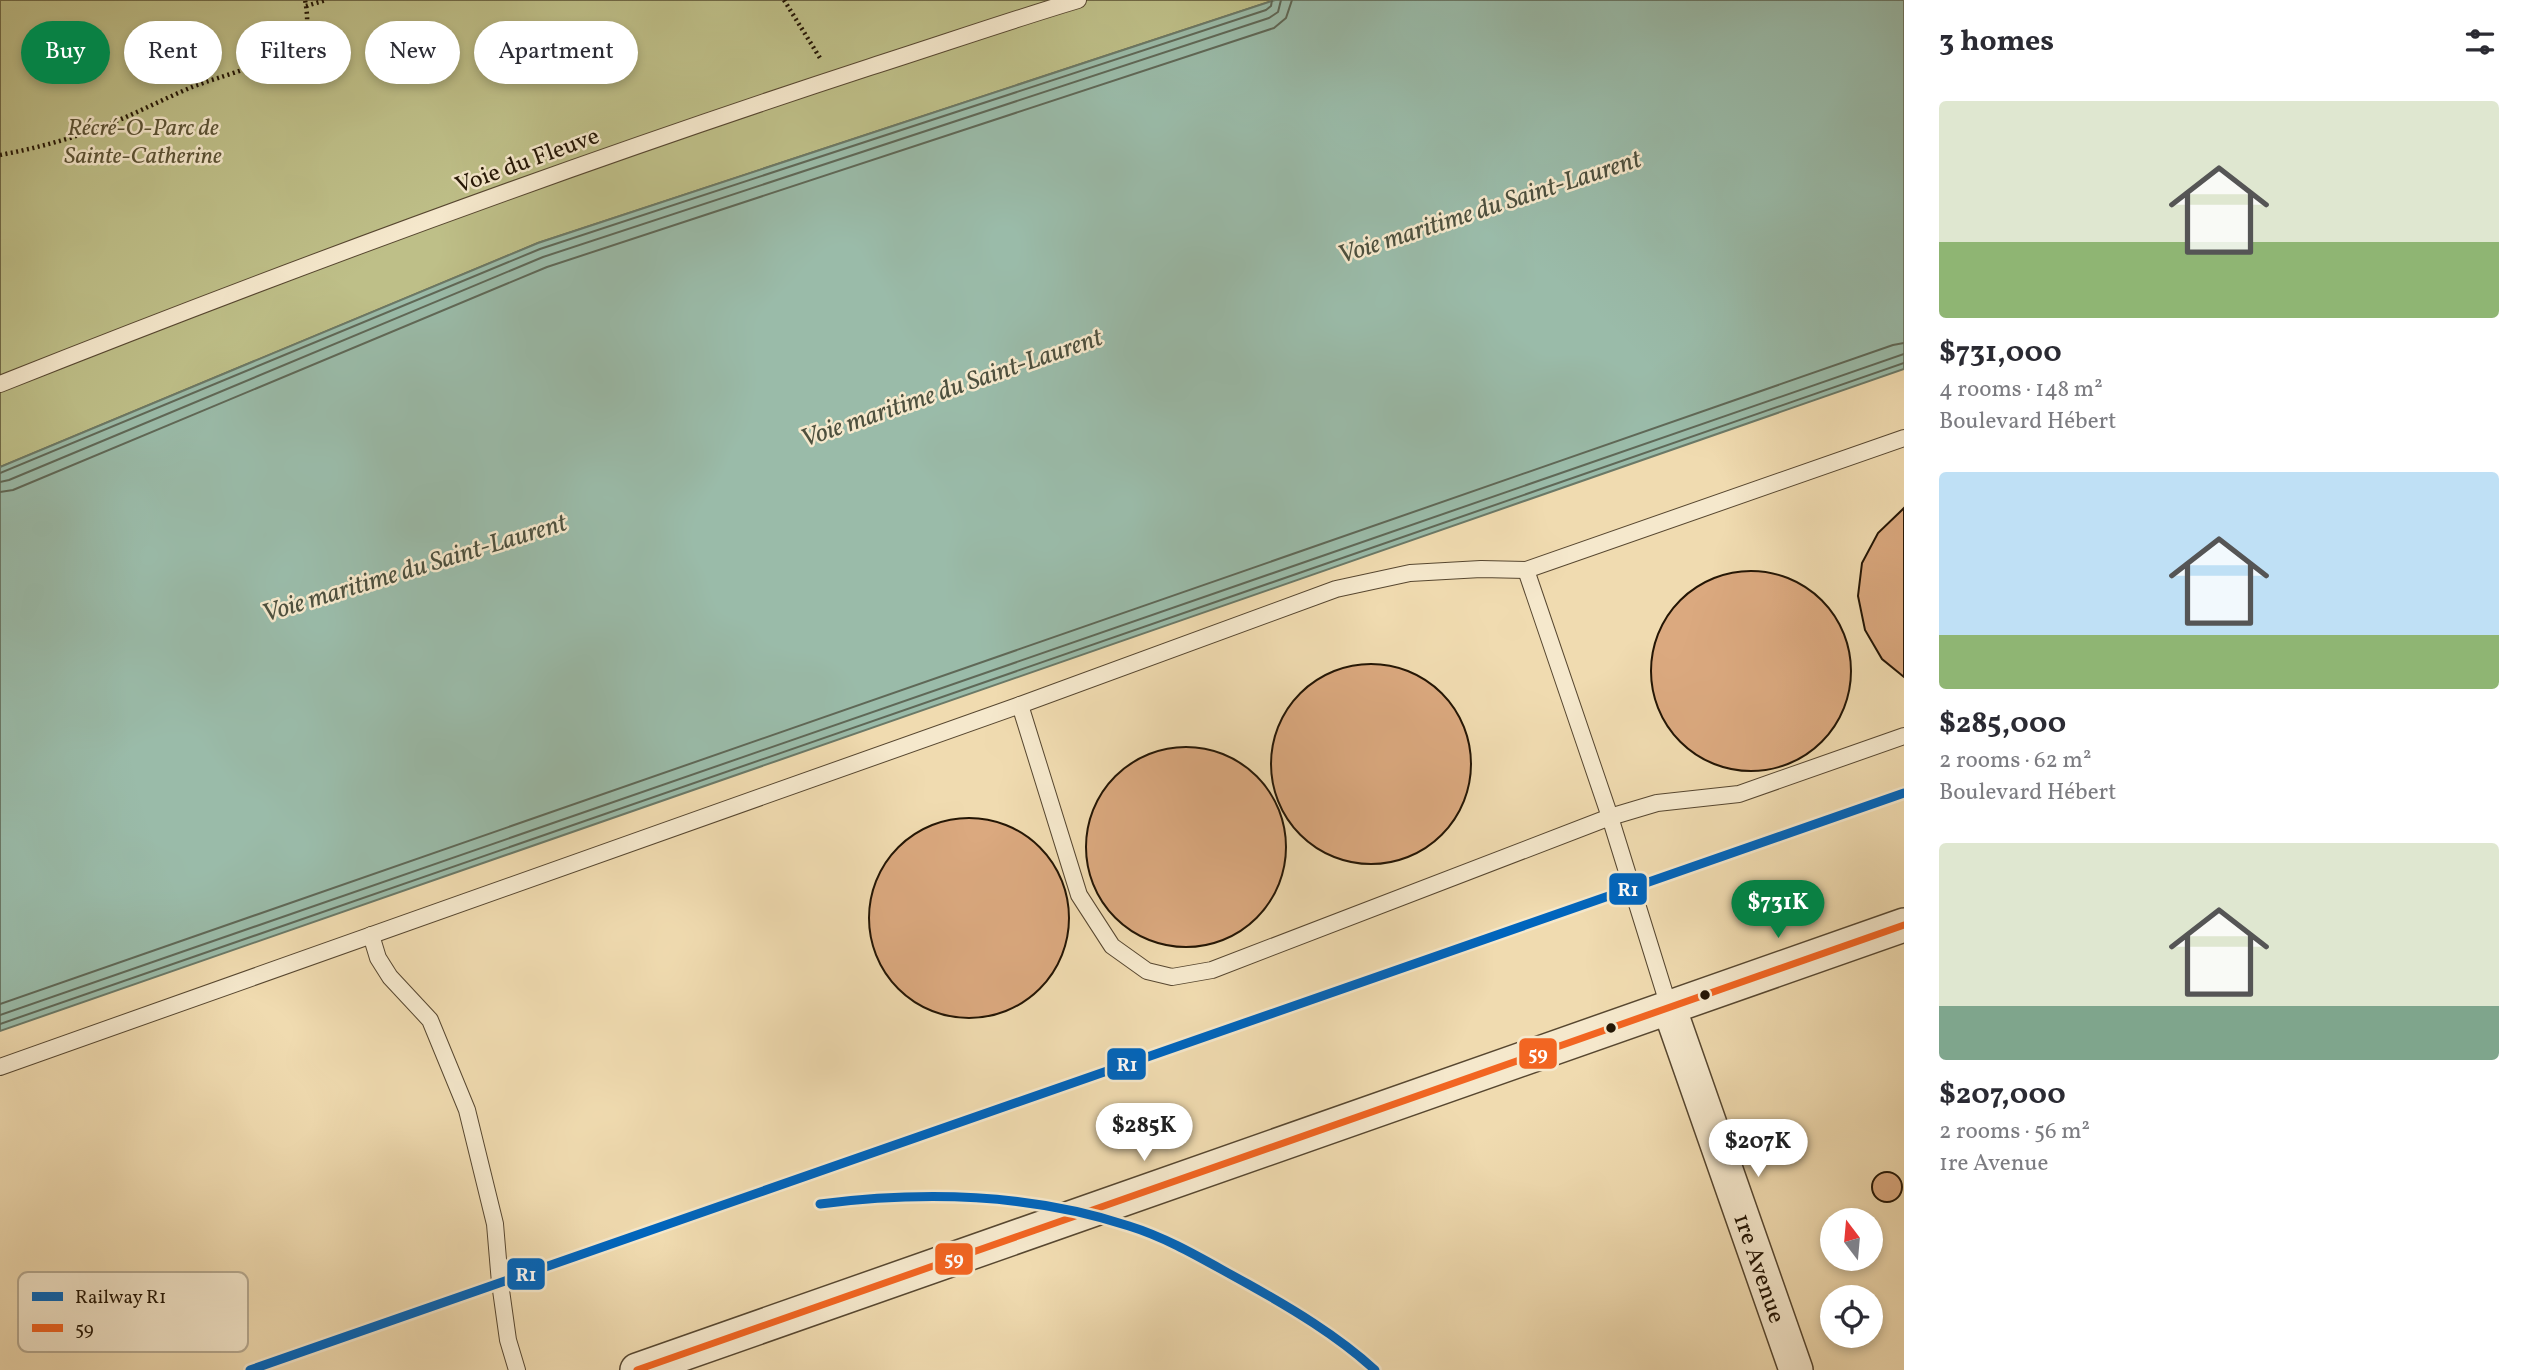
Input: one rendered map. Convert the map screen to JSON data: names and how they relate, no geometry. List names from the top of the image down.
{
  "streets": {
    "street": ["1re Avenue"],
    "lane": ["Voie du Fleuve"]
  },
  "water": ["Voie maritime du Saint-Laurent"],
  "parks": ["Récré-O-Parc de Sainte-Catherine"],
  "lines": ["rail line R1", "transit line 59"],
  "legend": ["Railway R1", "59"],
  "north": "top",
  "page": {
    "heading": "3 homes",
    "chip": [
      "Buy",
      "Rent",
      "Filters",
      "New",
      "Apartment"
    ],
    "list": [
      {
        "name": "$731,000",
        "note": "4 rooms · 148 m² · Boulevard Hébert"
      },
      {
        "name": "$285,000",
        "note": "2 rooms · 62 m² · Boulevard Hébert"
      },
      {
        "name": "$207,000",
        "note": "2 rooms · 56 m² · 1re Avenue"
      }
    ],
    "price": ["$731K", "$285K", "$207K"]
  }
}
